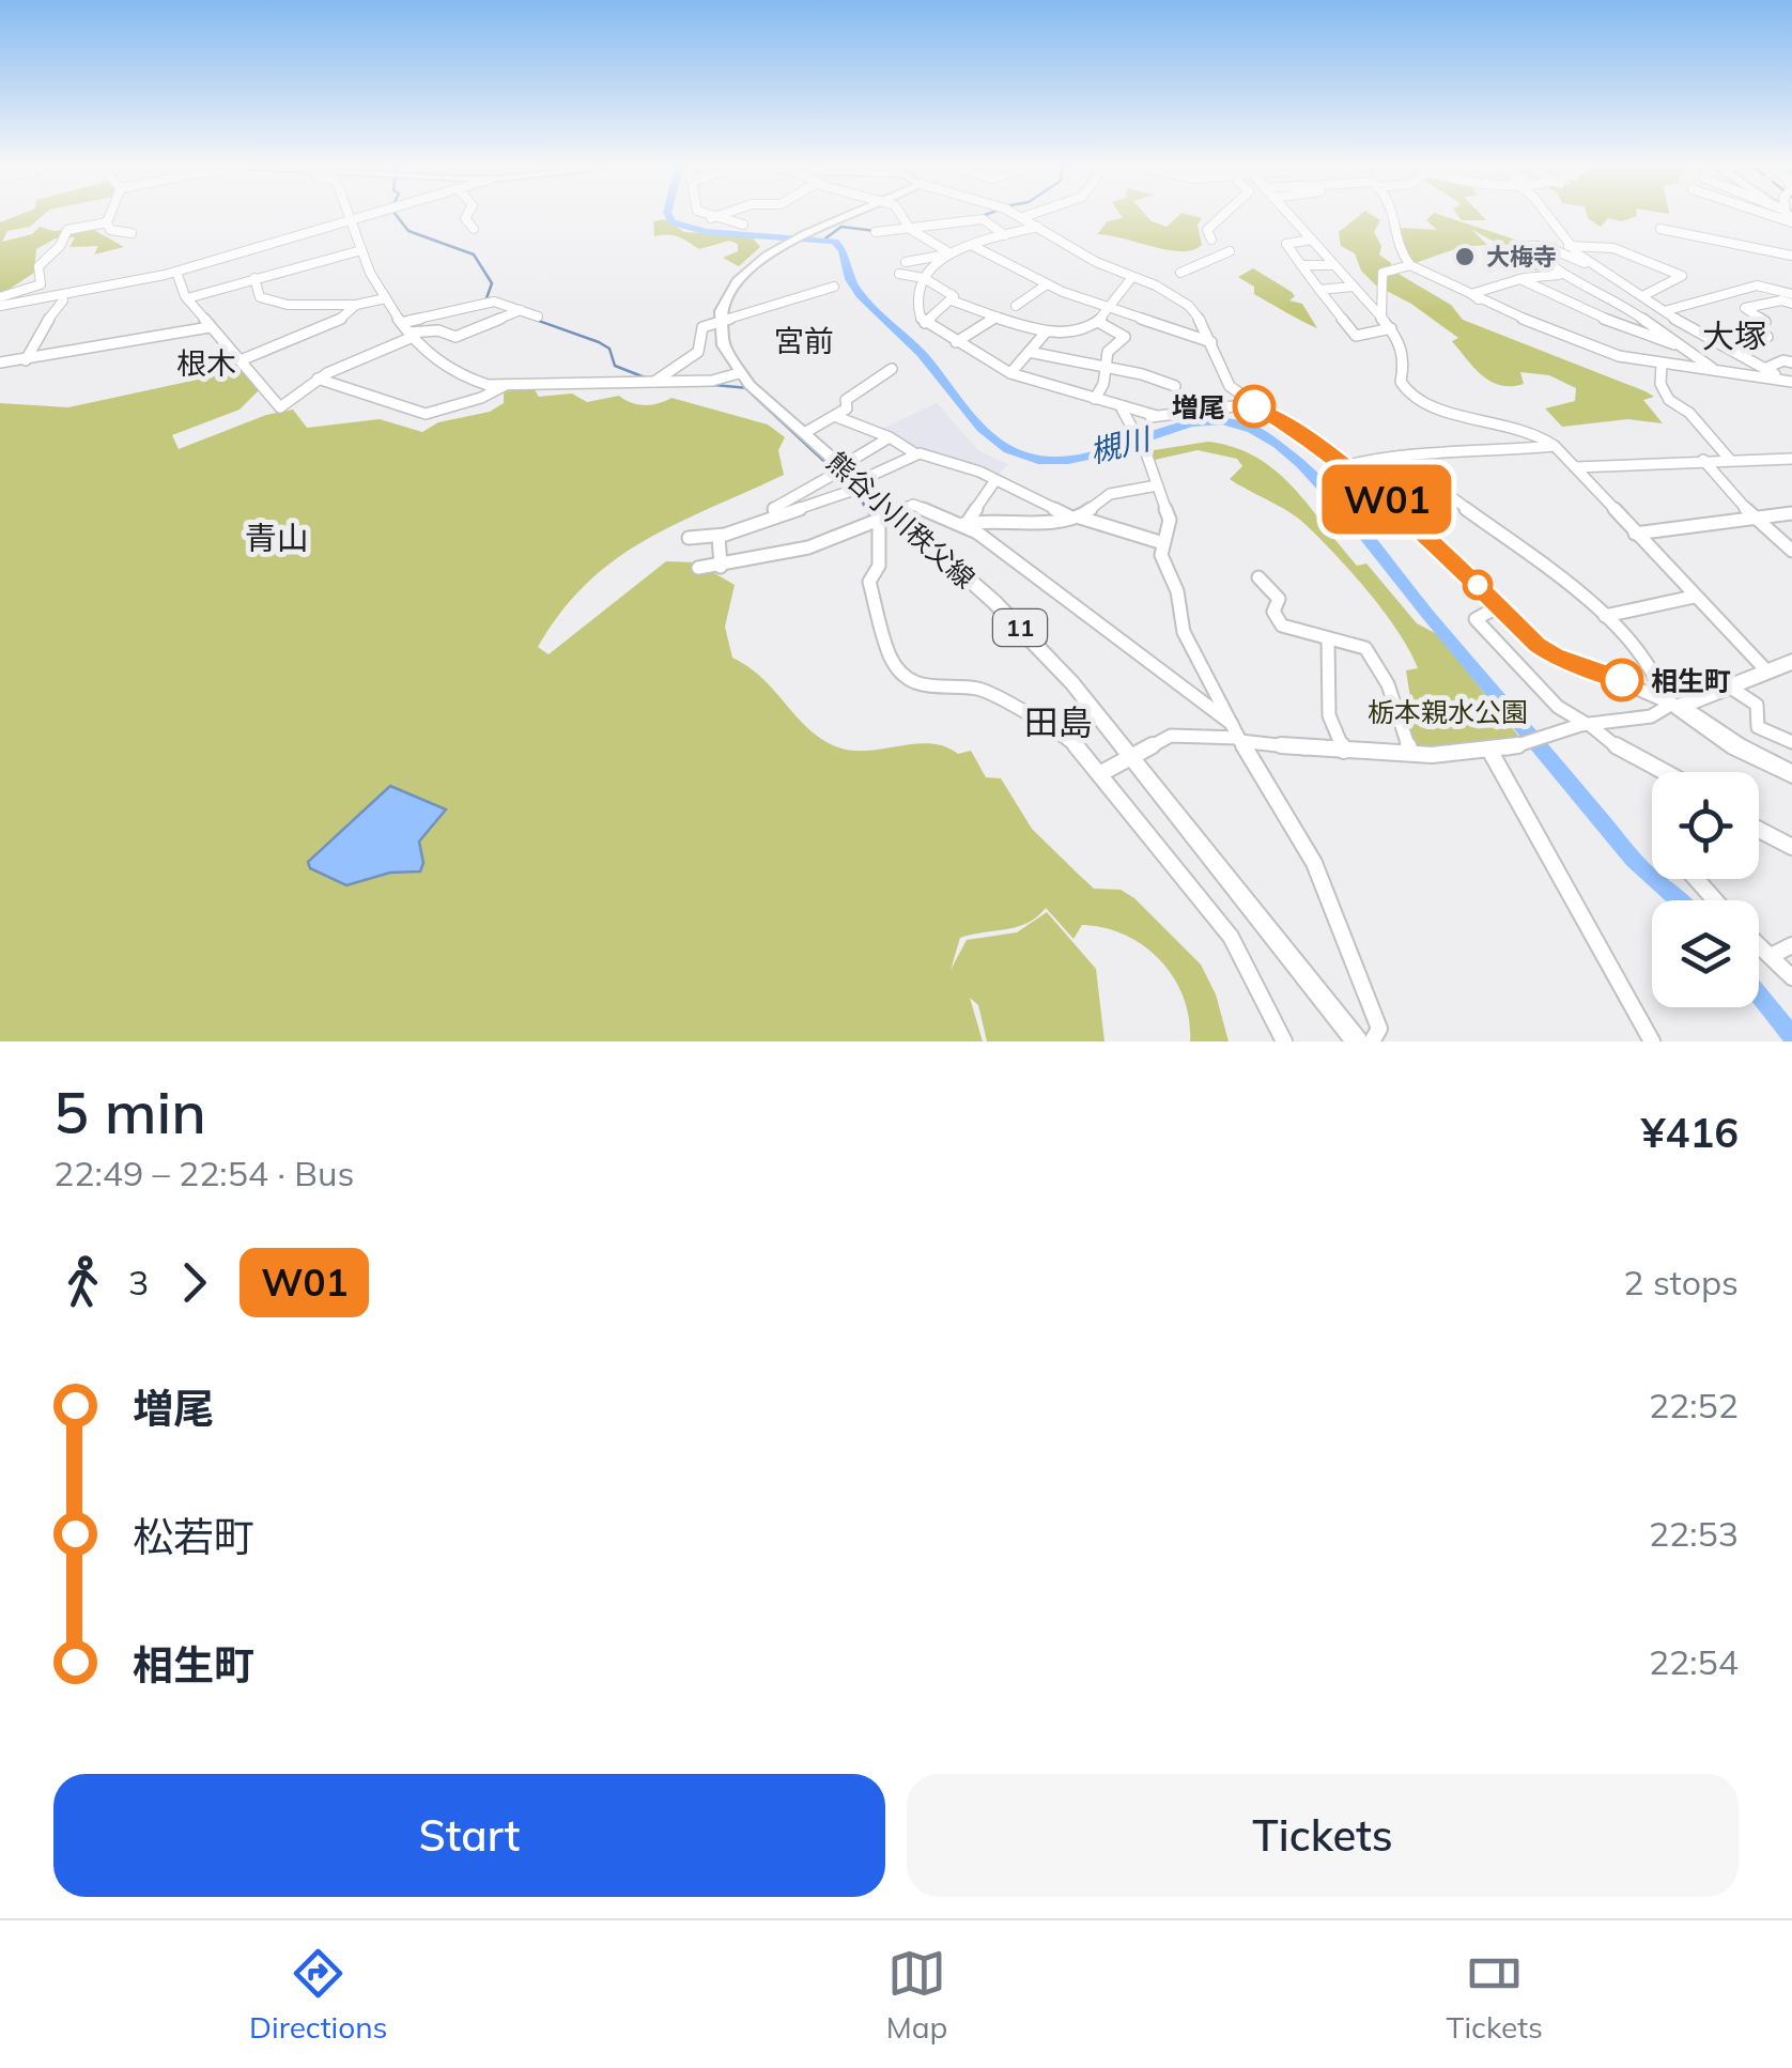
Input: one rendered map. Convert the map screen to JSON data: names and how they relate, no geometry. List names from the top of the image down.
{
  "streets": {
    "main road": ["熊谷小川秩父線", "11"]
  },
  "districts": [
    "大塚",
    "宮前",
    "根木",
    "青山",
    "田島"
  ],
  "water": ["槻川"],
  "parks": ["栃本親水公園"],
  "places": ["大梅寺", "増尾", "相生町"],
  "lines": ["bus line W01"],
  "page": {
    "on_map": "W01",
    "heading": ["5 min", "22:49 – 22:54 · Bus", "¥416"],
    "legs": ["3", "W01", "2 stops"],
    "list": [
      {
        "name": "増尾",
        "value": "22:52"
      },
      {
        "name": "松若町",
        "value": "22:53"
      },
      {
        "name": "相生町",
        "value": "22:54"
      }
    ],
    "buttons": ["Start", "Tickets"],
    "tabs": ["Directions", "Map", "Tickets"]
  }
}
